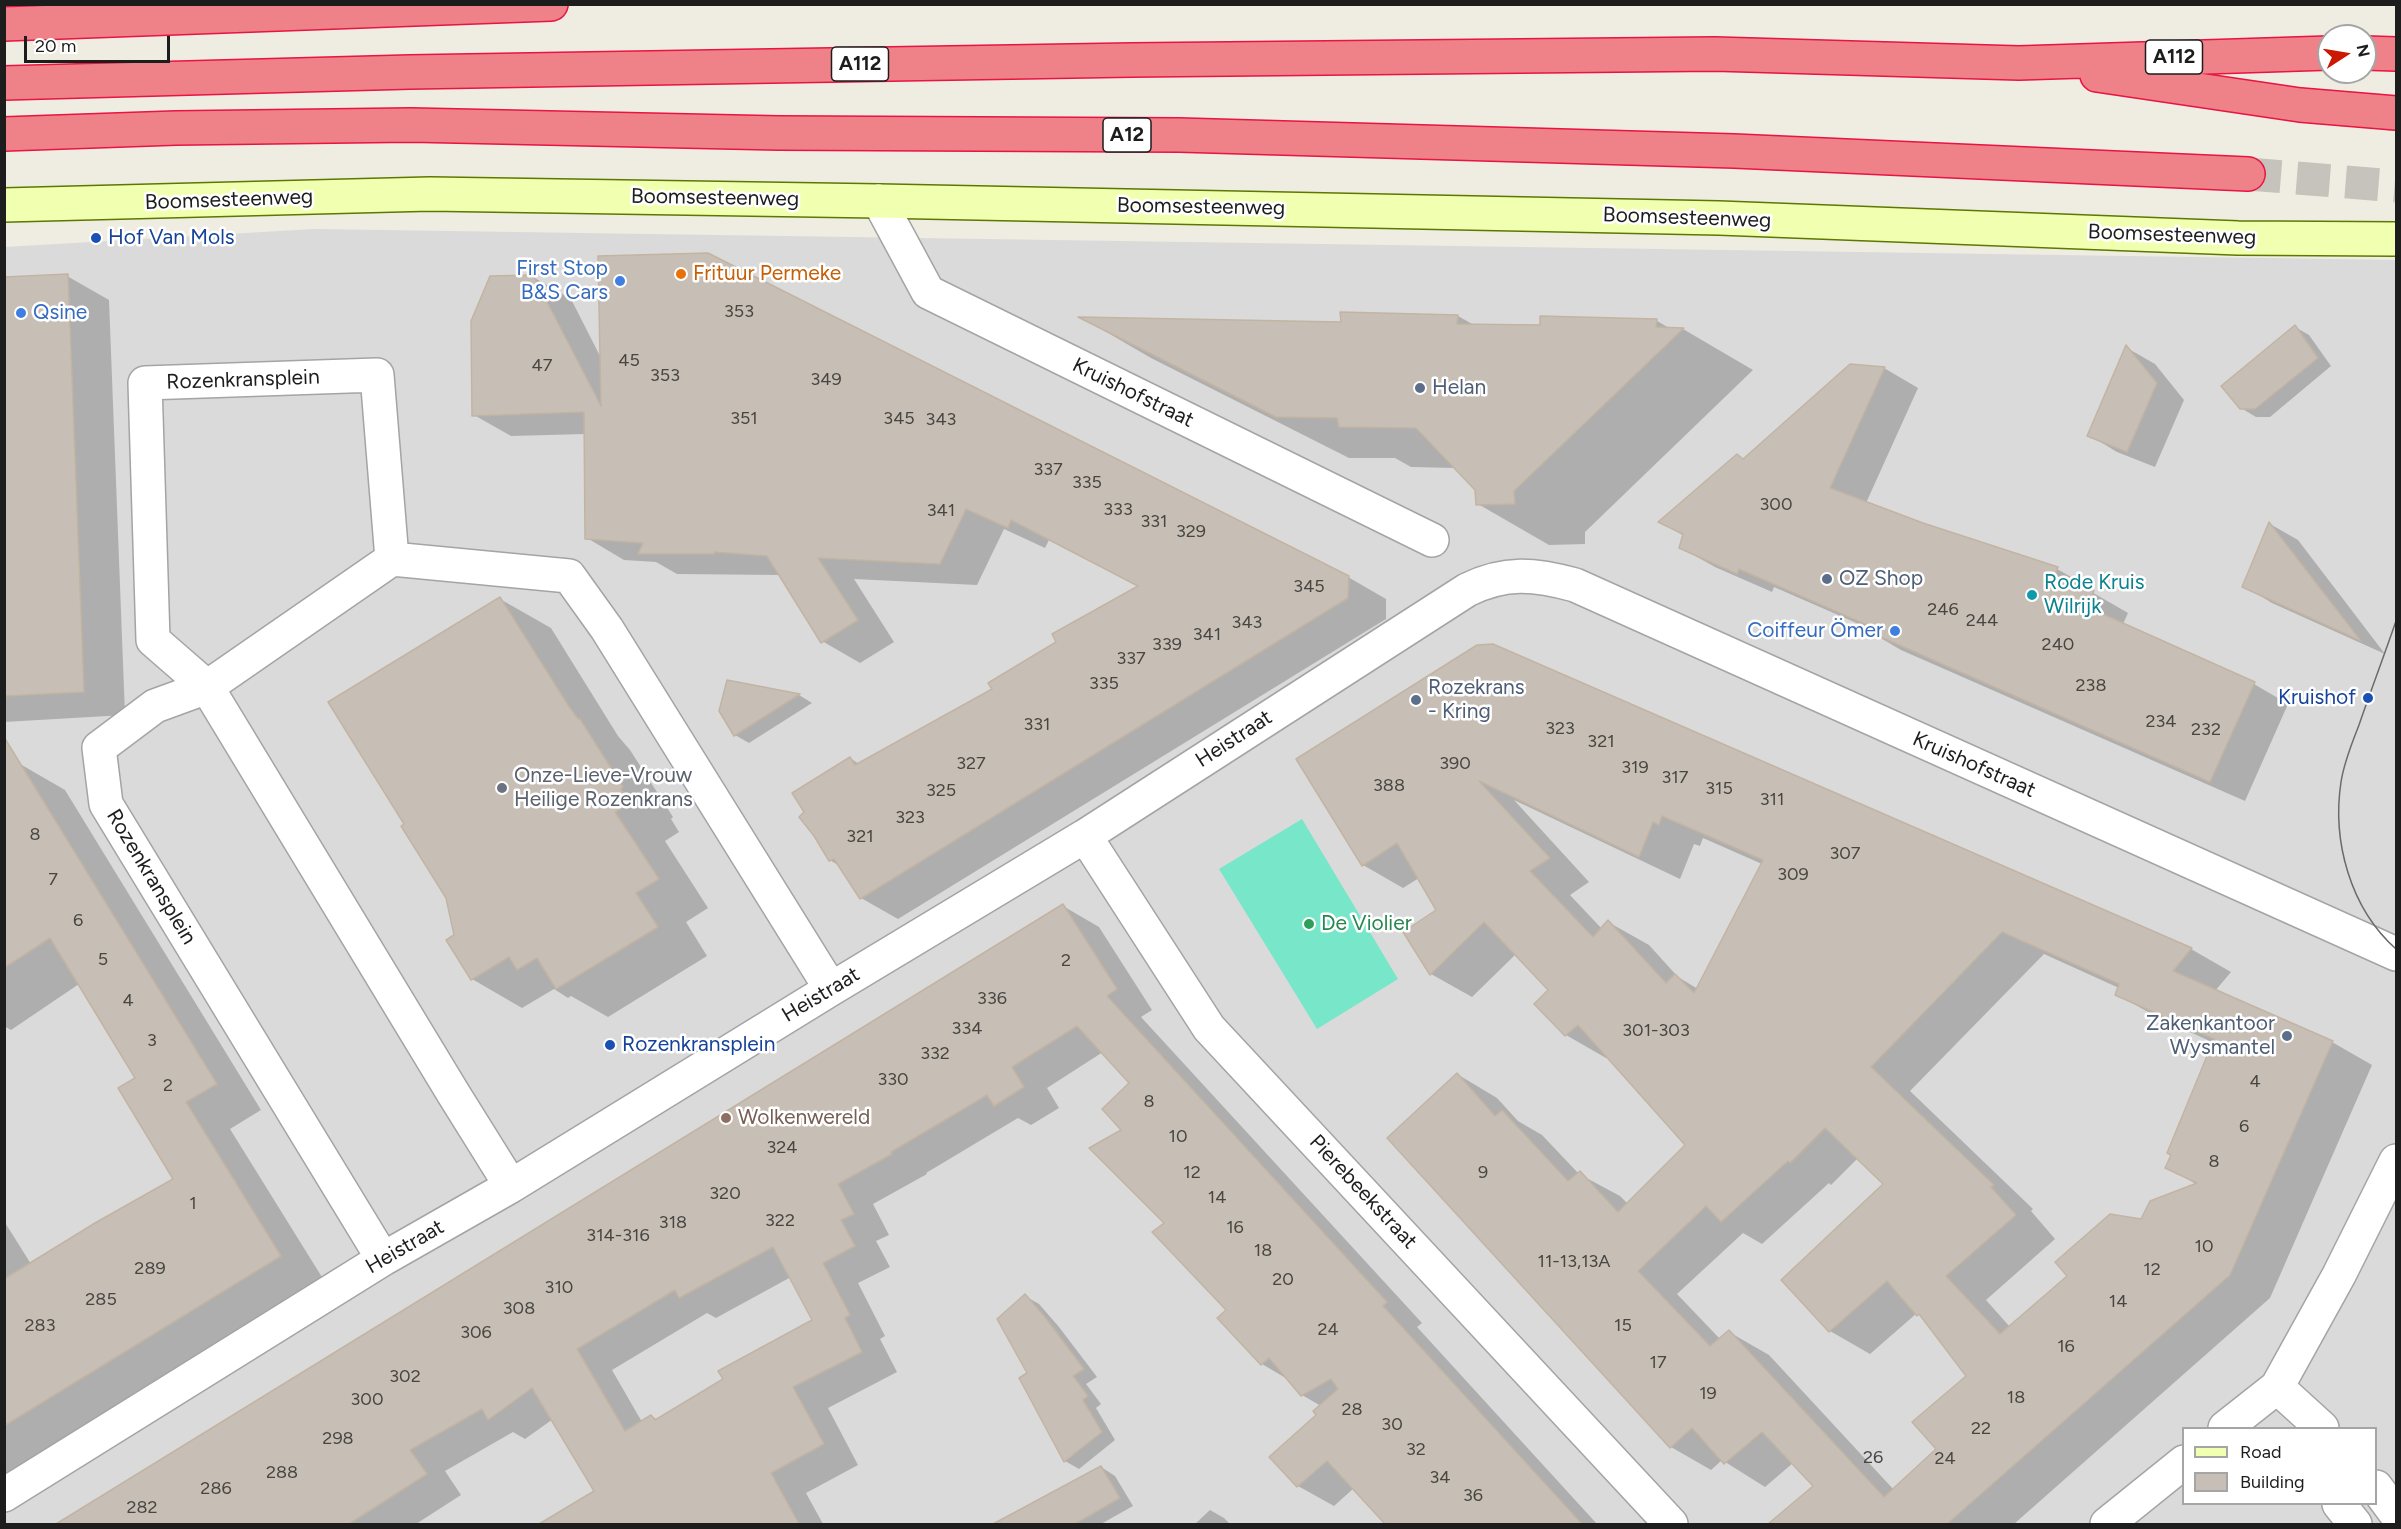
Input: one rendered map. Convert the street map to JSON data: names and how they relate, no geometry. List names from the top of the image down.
{
  "streets": {
    "highway": ["A112", "A12"],
    "main road": ["Boomsesteenweg"],
    "street": [
      "Rozenkransplein",
      "Kruishofstraat",
      "Heistraat",
      "Pierebeekstraat"
    ]
  },
  "crossings": [
    ["Boomsesteenweg", "Kruishofstraat"],
    ["Rozenkransplein", "Heistraat"],
    ["Kruishofstraat", "Heistraat"],
    ["Heistraat", "Pierebeekstraat"]
  ],
  "places": [
    "Hof Van Mols",
    "Frituur Permeke",
    "First Stop B&S Cars",
    "Qsine",
    "Helan",
    "OZ Shop",
    "Rode Kruis Wilrijk",
    "Coiffeur Ömer",
    "Kruishof",
    "Rozekrans - Kring",
    "Onze-Lieve-Vrouw Heilige Rozenkrans",
    "De Violier",
    "Zakenkantoor Wysmantel",
    "Rozenkransplein",
    "Wolkenwereld"
  ],
  "house_numbers": [
    "353",
    "45",
    "47",
    "353",
    "349",
    "351",
    "345",
    "343",
    "337",
    "335",
    "300",
    "333",
    "341",
    "331",
    "329",
    "345",
    "246",
    "244",
    "343",
    "341",
    "339",
    "240",
    "337",
    "335",
    "238",
    "234",
    "331",
    "323",
    "232",
    "321",
    "327",
    "390",
    "319",
    "317",
    "388",
    "315",
    "325",
    "311",
    "323",
    "8",
    "321",
    "307",
    "309",
    "7",
    "6",
    "5",
    "2",
    "336",
    "4",
    "334",
    "301-303",
    "3",
    "332",
    "330",
    "4",
    "2",
    "8",
    "6",
    "10",
    "324",
    "8",
    "12",
    "9",
    "320",
    "14",
    "1",
    "322",
    "318",
    "16",
    "314-316",
    "10",
    "18",
    "11-13,13A",
    "289",
    "12",
    "20",
    "310",
    "285",
    "14",
    "308",
    "283",
    "15",
    "24",
    "306",
    "16",
    "17",
    "302",
    "19",
    "18",
    "300",
    "28",
    "30",
    "22",
    "298",
    "32",
    "26",
    "24",
    "288",
    "34",
    "286",
    "36",
    "282"
  ],
  "legend": ["Road", "Building"],
  "scale_bar": "20 m",
  "north": "right"
}
